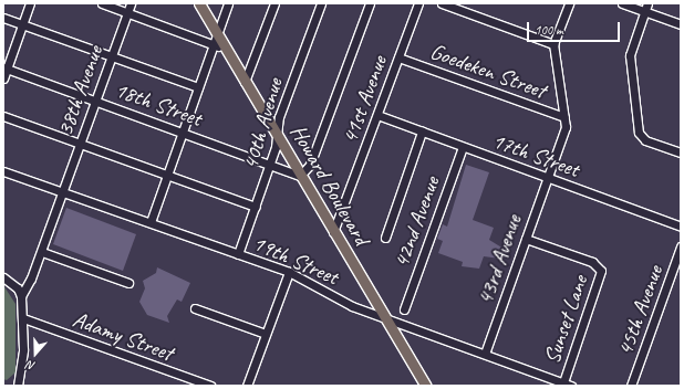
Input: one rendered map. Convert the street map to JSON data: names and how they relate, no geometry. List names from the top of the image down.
{
  "streets": {
    "main road": ["Howard Boulevard"],
    "street": [
      "Goedeken Street",
      "38th Avenue",
      "41st Avenue",
      "18th Street",
      "40th Avenue",
      "17th Street",
      "42nd Avenue",
      "19th Street",
      "43rd Avenue",
      "45th Avenue",
      "Sunset Lane",
      "Adamy Street"
    ]
  },
  "crossings": [
    ["Goedeken Street", "41st Avenue"],
    ["Goedeken Street", "43rd Avenue"],
    ["38th Avenue", "18th Street"],
    ["38th Avenue", "19th Street"],
    ["41st Avenue", "17th Street"],
    ["41st Avenue", "Howard Boulevard"],
    ["18th Street", "40th Avenue"],
    ["18th Street", "Howard Boulevard"],
    ["40th Avenue", "Howard Boulevard"],
    ["40th Avenue", "19th Street"],
    ["17th Street", "42nd Avenue"],
    ["17th Street", "43rd Avenue"],
    ["Howard Boulevard", "19th Street"],
    ["19th Street", "43rd Avenue"],
    ["19th Street", "Sunset Lane"],
    ["43rd Avenue", "Sunset Lane"]
  ],
  "scale_bar": "100 m",
  "north": "bottom"
}
